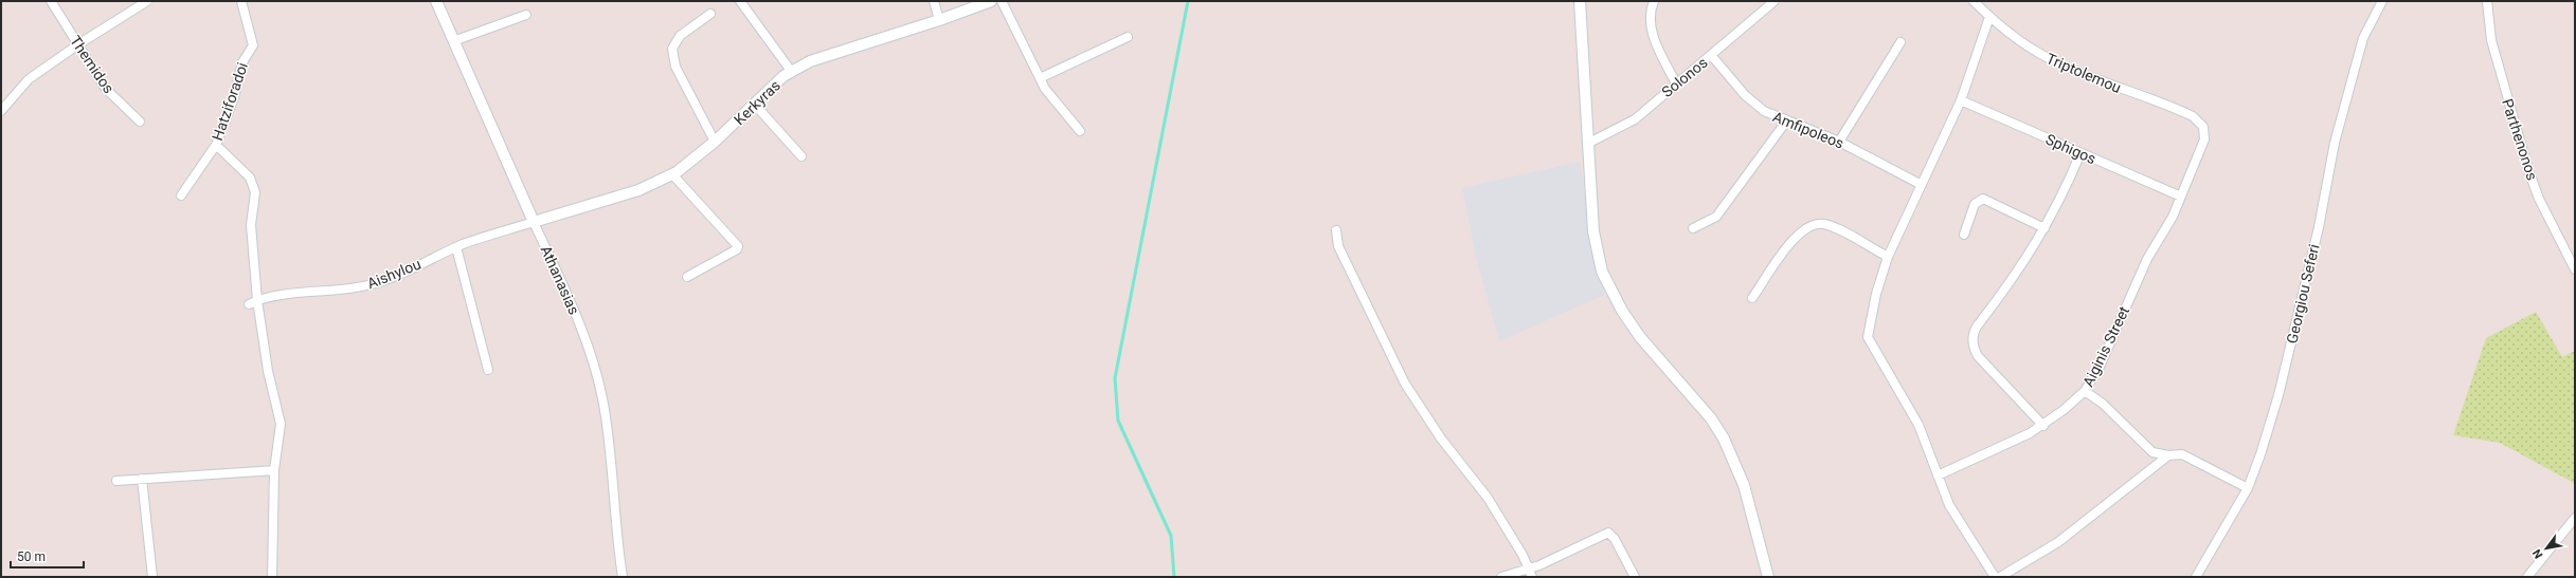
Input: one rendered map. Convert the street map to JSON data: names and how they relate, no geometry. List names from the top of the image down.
{
  "streets": {
    "street": [
      "Themidos",
      "Triptolemou",
      "Solonos",
      "Hatziforadoi",
      "Kerkyras",
      "Amfipoleos",
      "Parthenonos",
      "Sphigos",
      "Aishylou",
      "Athanasias",
      "Georgiou Seferi",
      "Aiginis Street"
    ]
  },
  "crossings": [
    ["Triptolemou", "Aiginis Street"],
    ["Solonos", "Amfipoleos"],
    ["Kerkyras", "Aishylou"],
    ["Kerkyras", "Athanasias"],
    ["Sphigos", "Aiginis Street"],
    ["Aishylou", "Athanasias"]
  ],
  "scale_bar": "50 m",
  "north": "bottom left"
}
